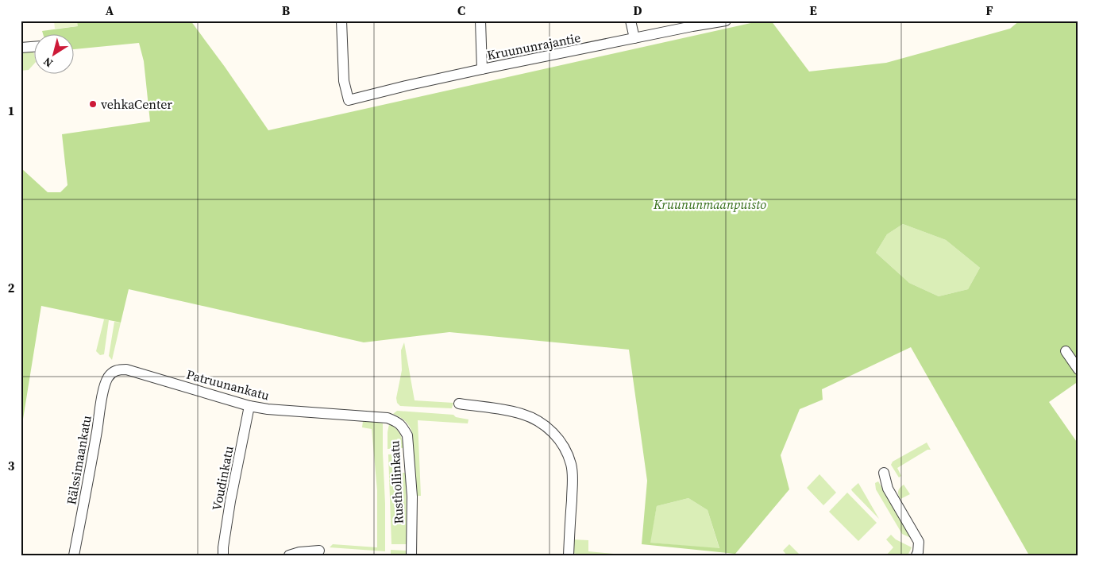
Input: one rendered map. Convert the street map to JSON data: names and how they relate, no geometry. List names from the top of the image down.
{
  "streets": {
    "street": [
      "Kruununrajantie",
      "Patruunankatu",
      "Rälssimaankatu",
      "Voudinkatu",
      "Rusthollinkatu"
    ]
  },
  "crossings": [
    ["Patruunankatu", "Rälssimaankatu"],
    ["Patruunankatu", "Voudinkatu"],
    ["Patruunankatu", "Rusthollinkatu"]
  ],
  "parks": ["Kruununmaanpuisto"],
  "places": ["vehkaCenter"],
  "north": "bottom left",
  "grid": {
    "columns": [
      "A",
      "B",
      "C",
      "D",
      "E",
      "F"
    ],
    "rows": ["1", "2", "3"]
  }
}
